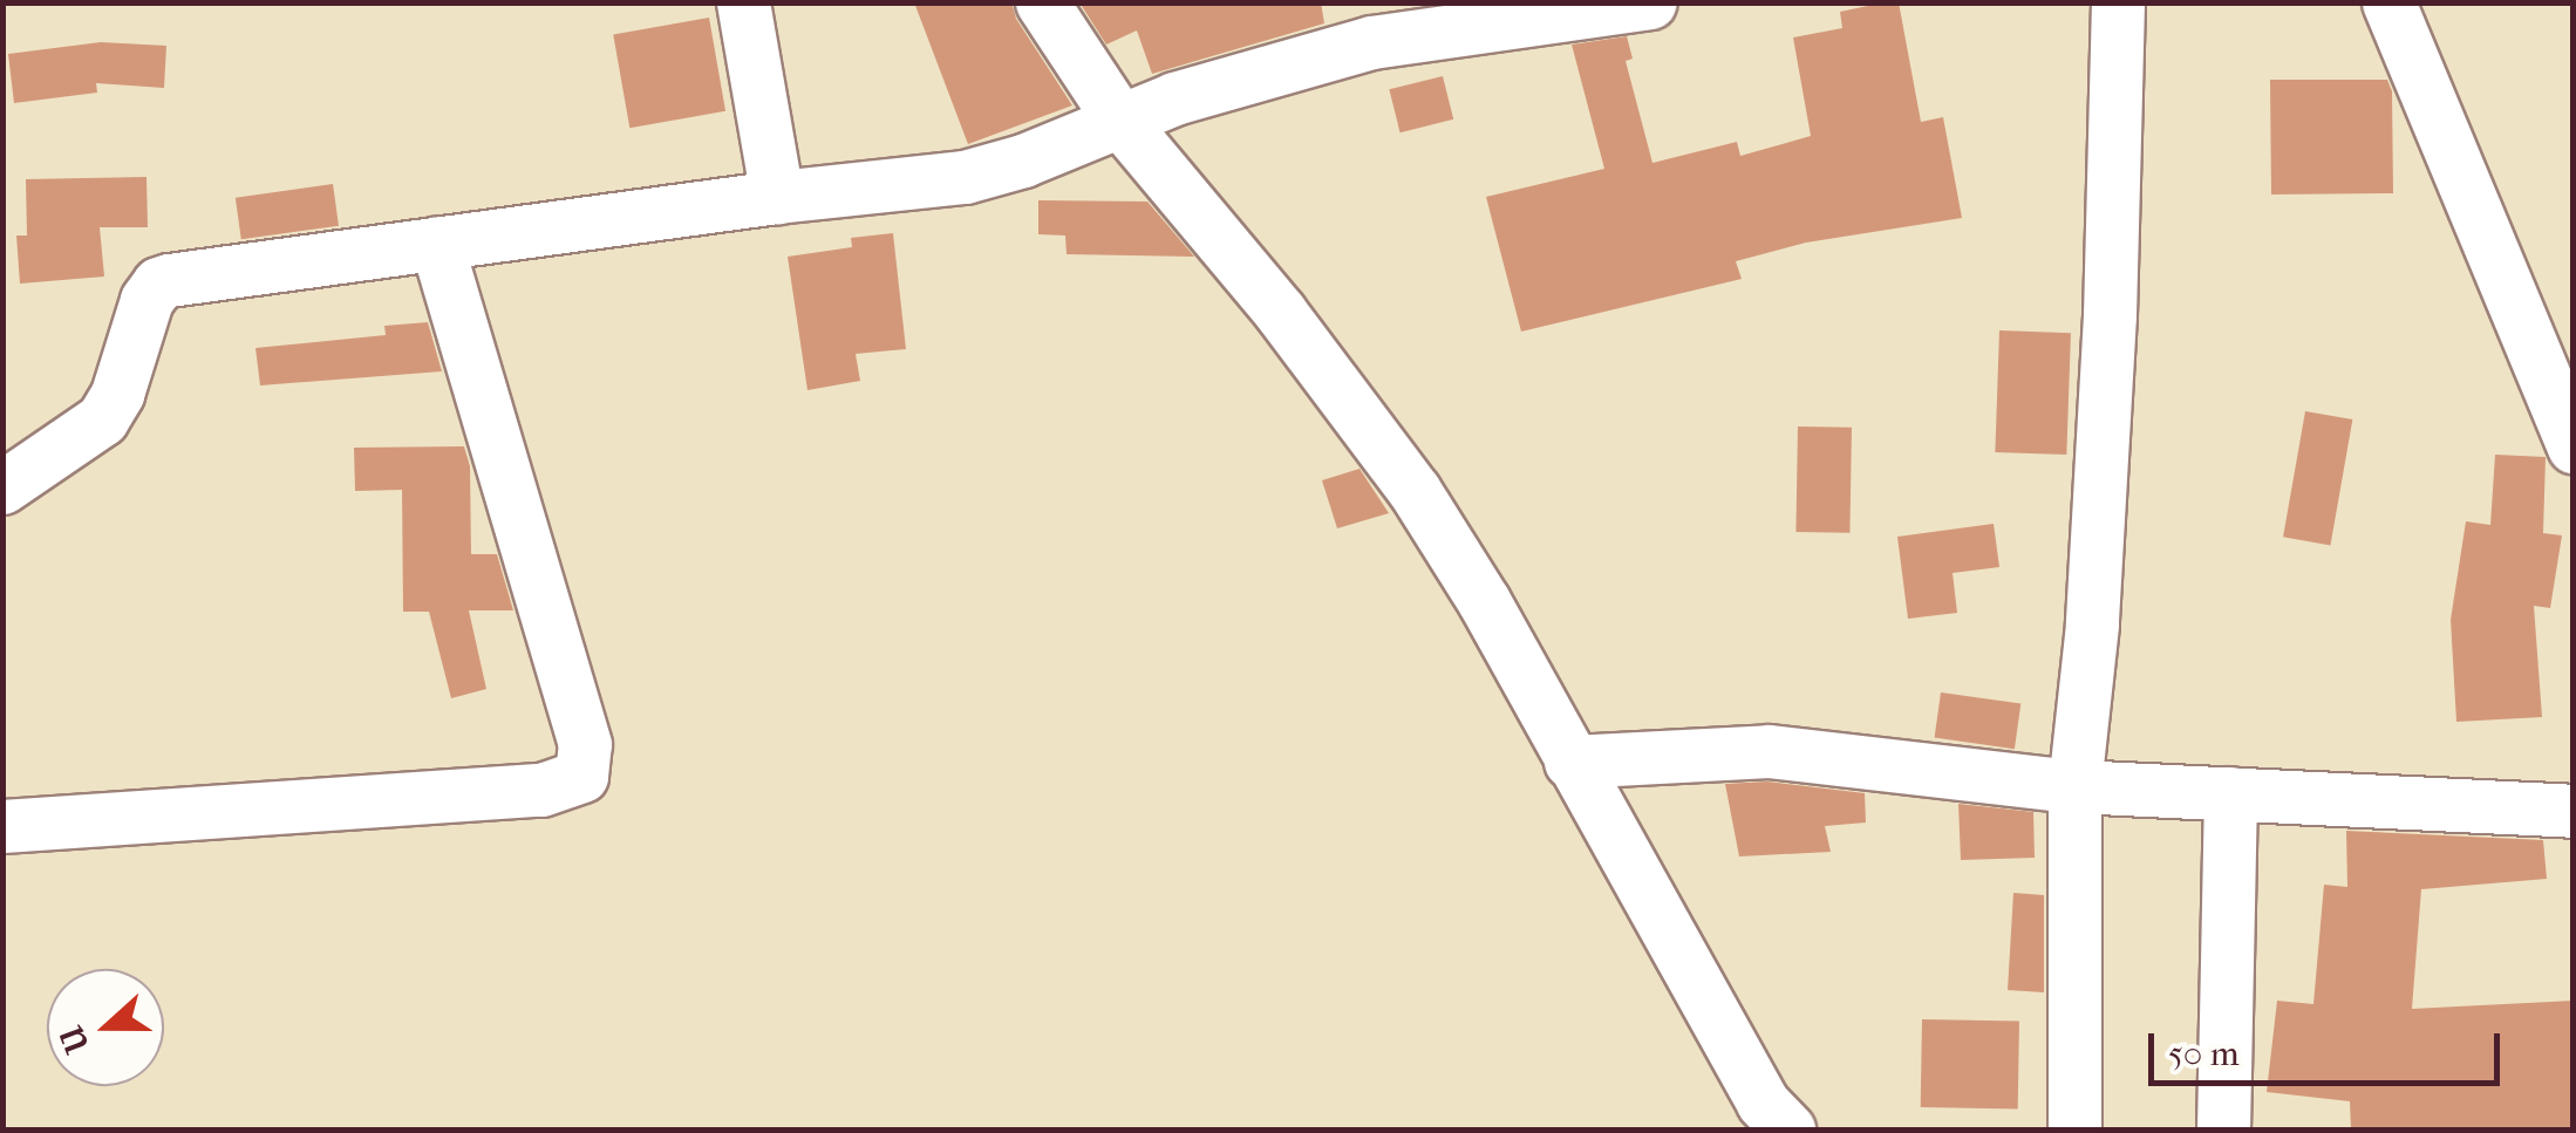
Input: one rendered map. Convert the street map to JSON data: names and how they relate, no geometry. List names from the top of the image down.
{
  "scale_bar": "50 m",
  "north": "left"
}
